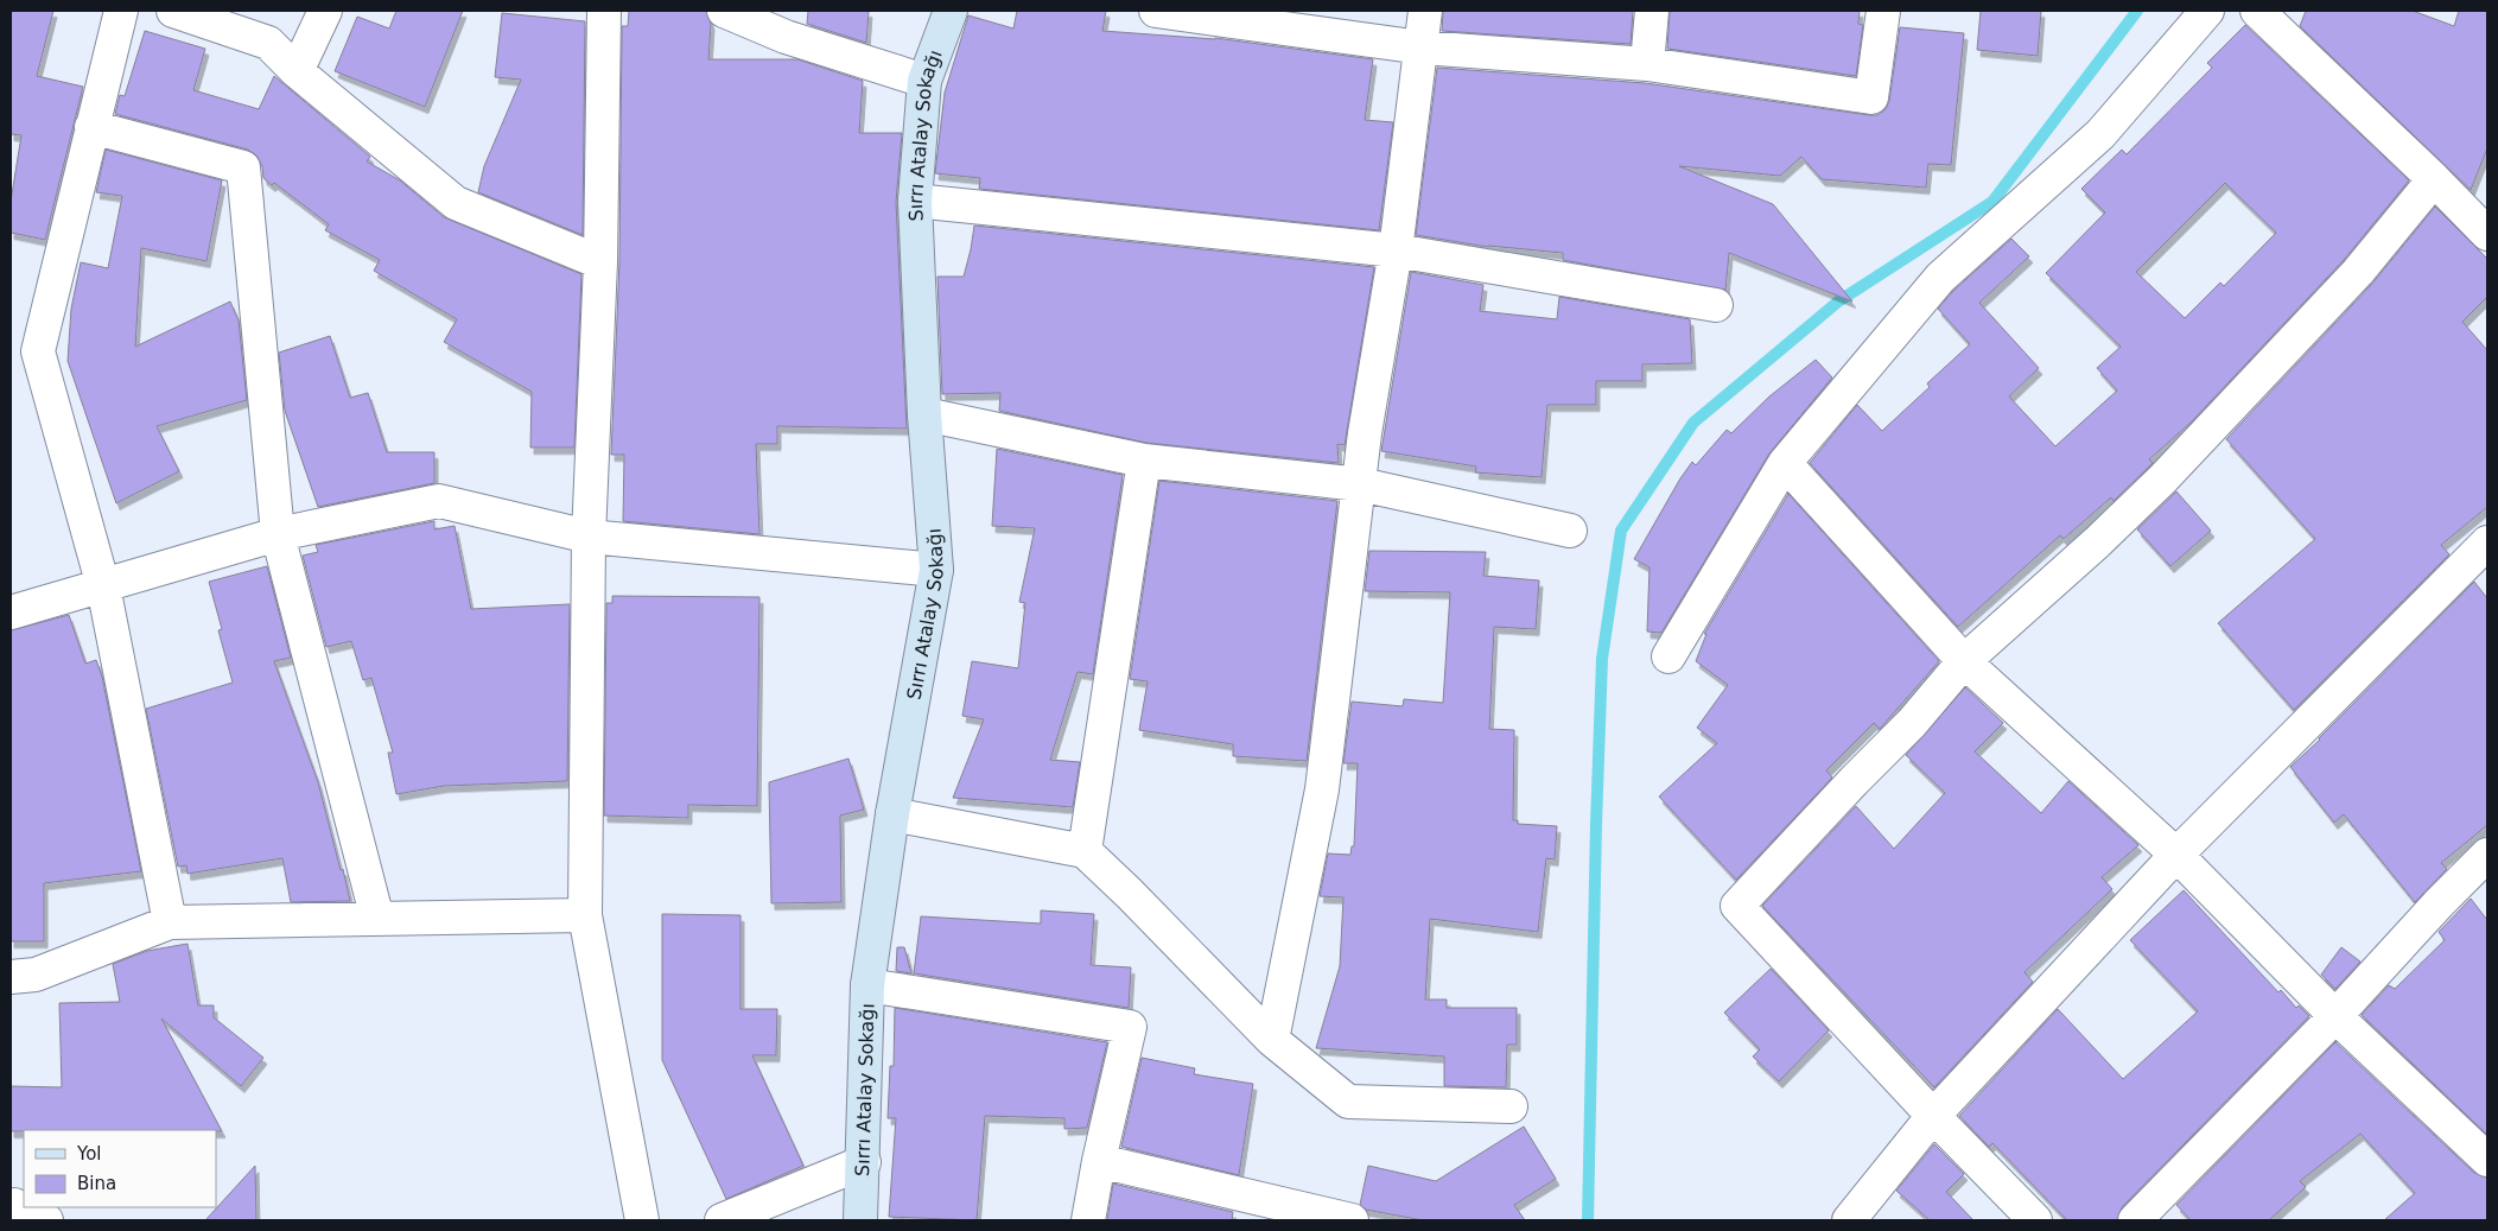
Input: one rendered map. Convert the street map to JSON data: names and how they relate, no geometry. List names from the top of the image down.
{
  "streets": {
    "main road": ["Sırrı Atalay Sokağı"]
  },
  "legend": ["Yol", "Bina"]
}
